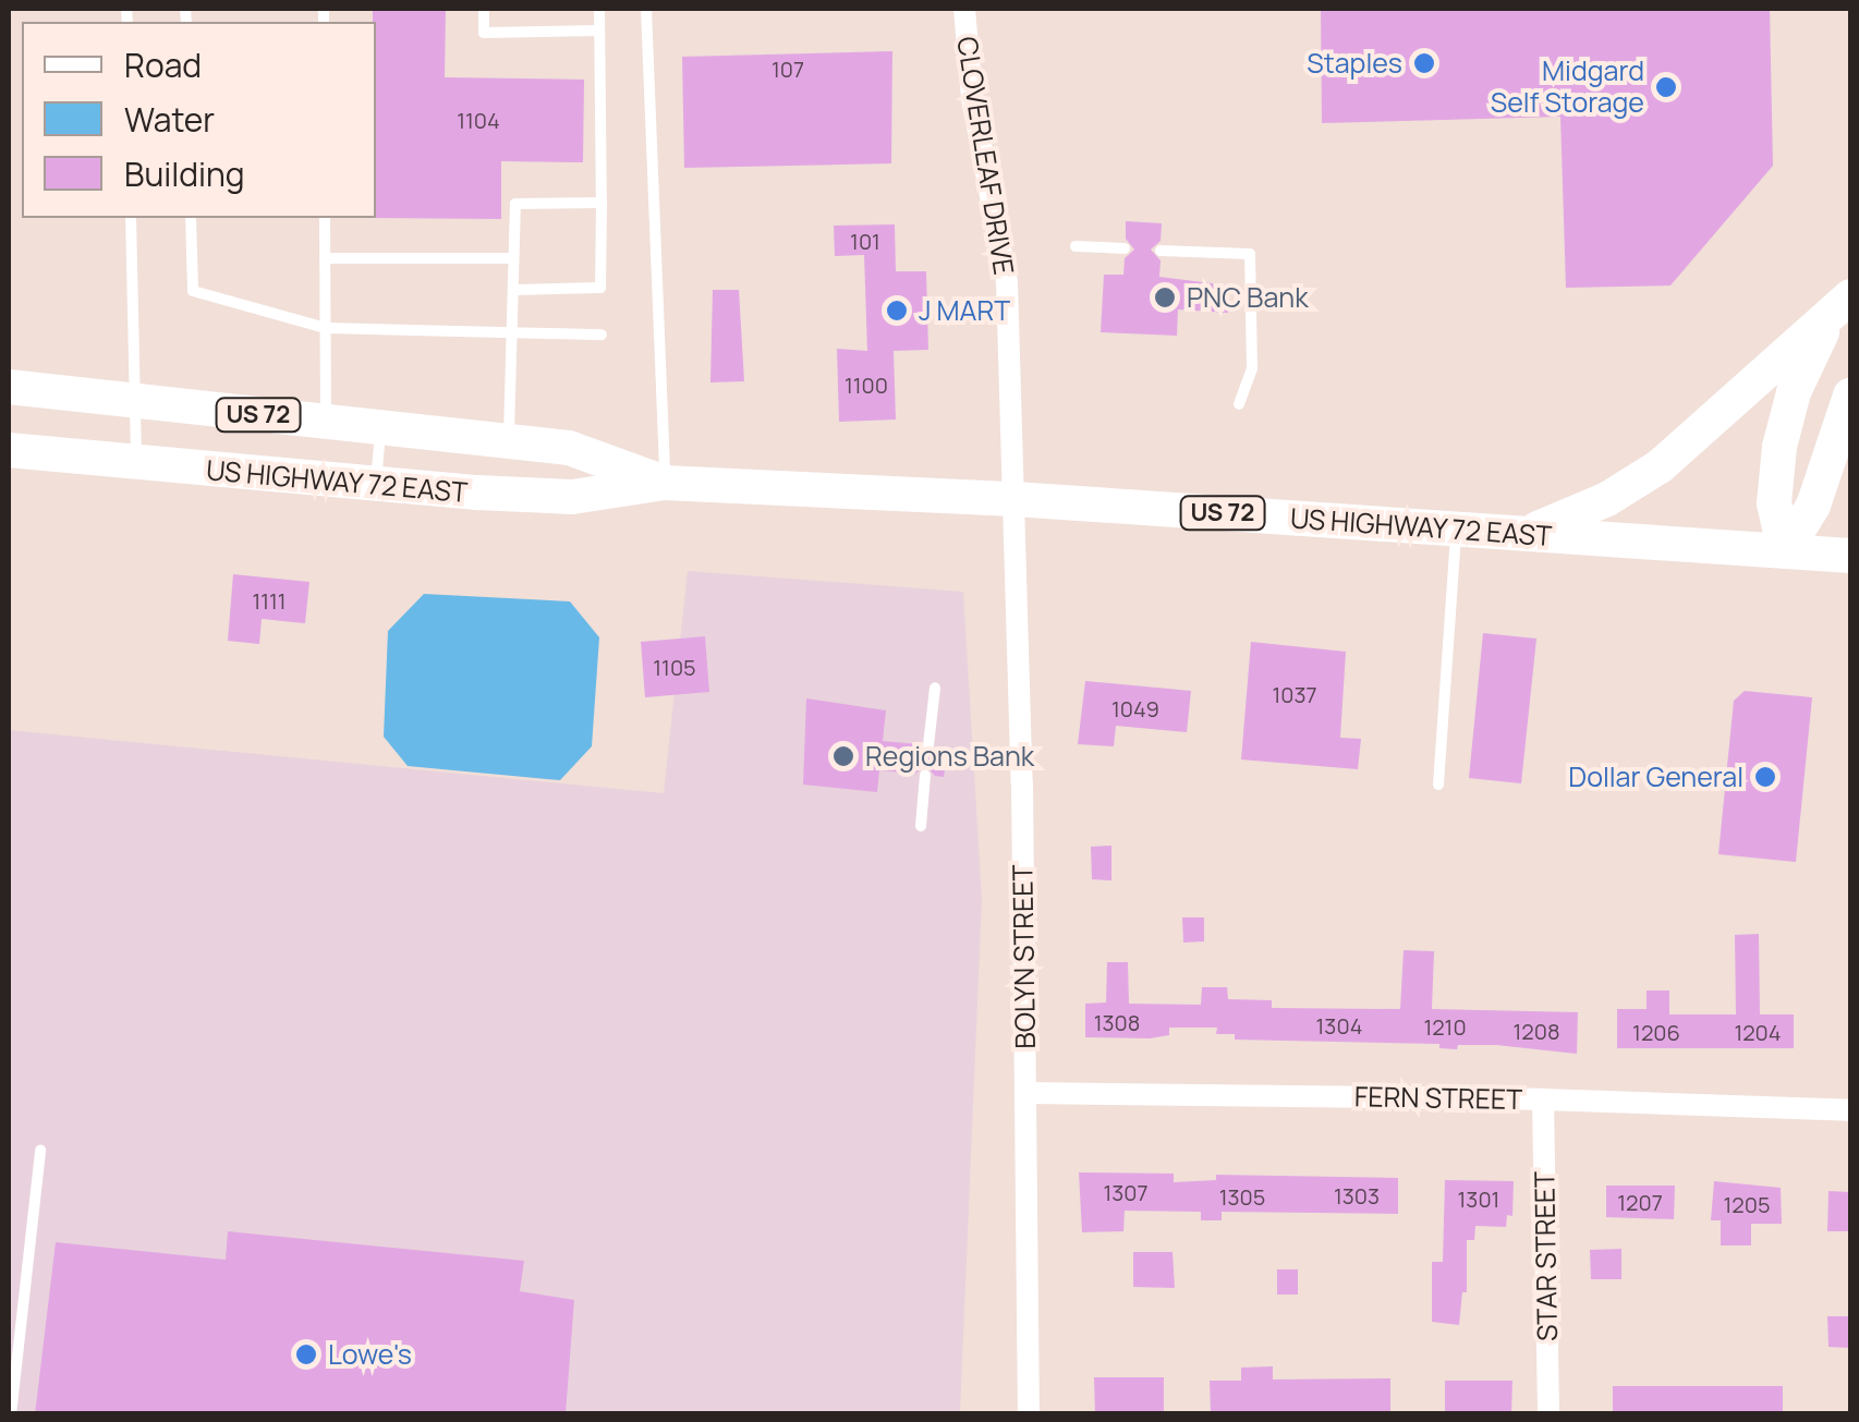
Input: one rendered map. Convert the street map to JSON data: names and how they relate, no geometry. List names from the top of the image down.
{
  "streets": {
    "highway": ["US 72", "US HIGHWAY 72 EAST"],
    "street": [
      "CLOVERLEAF DRIVE",
      "BOLYN STREET",
      "FERN STREET",
      "STAR STREET"
    ]
  },
  "crossings": [
    ["CLOVERLEAF DRIVE", "US HIGHWAY 72 EAST"],
    ["CLOVERLEAF DRIVE", "BOLYN STREET"],
    ["US HIGHWAY 72 EAST", "BOLYN STREET"],
    ["BOLYN STREET", "FERN STREET"],
    ["FERN STREET", "STAR STREET"]
  ],
  "places": [
    "Staples",
    "Midgard Self Storage",
    "PNC Bank",
    "J MART",
    "Regions Bank",
    "Dollar General",
    "Lowe's"
  ],
  "house_numbers": [
    "107",
    "1104",
    "101",
    "1100",
    "1111",
    "1105",
    "1037",
    "1049",
    "1308",
    "1304",
    "1210",
    "1208",
    "1206",
    "1204",
    "1307",
    "1303",
    "1305",
    "1301",
    "1207",
    "1205"
  ],
  "legend": ["Road", "Water", "Building"]
}
